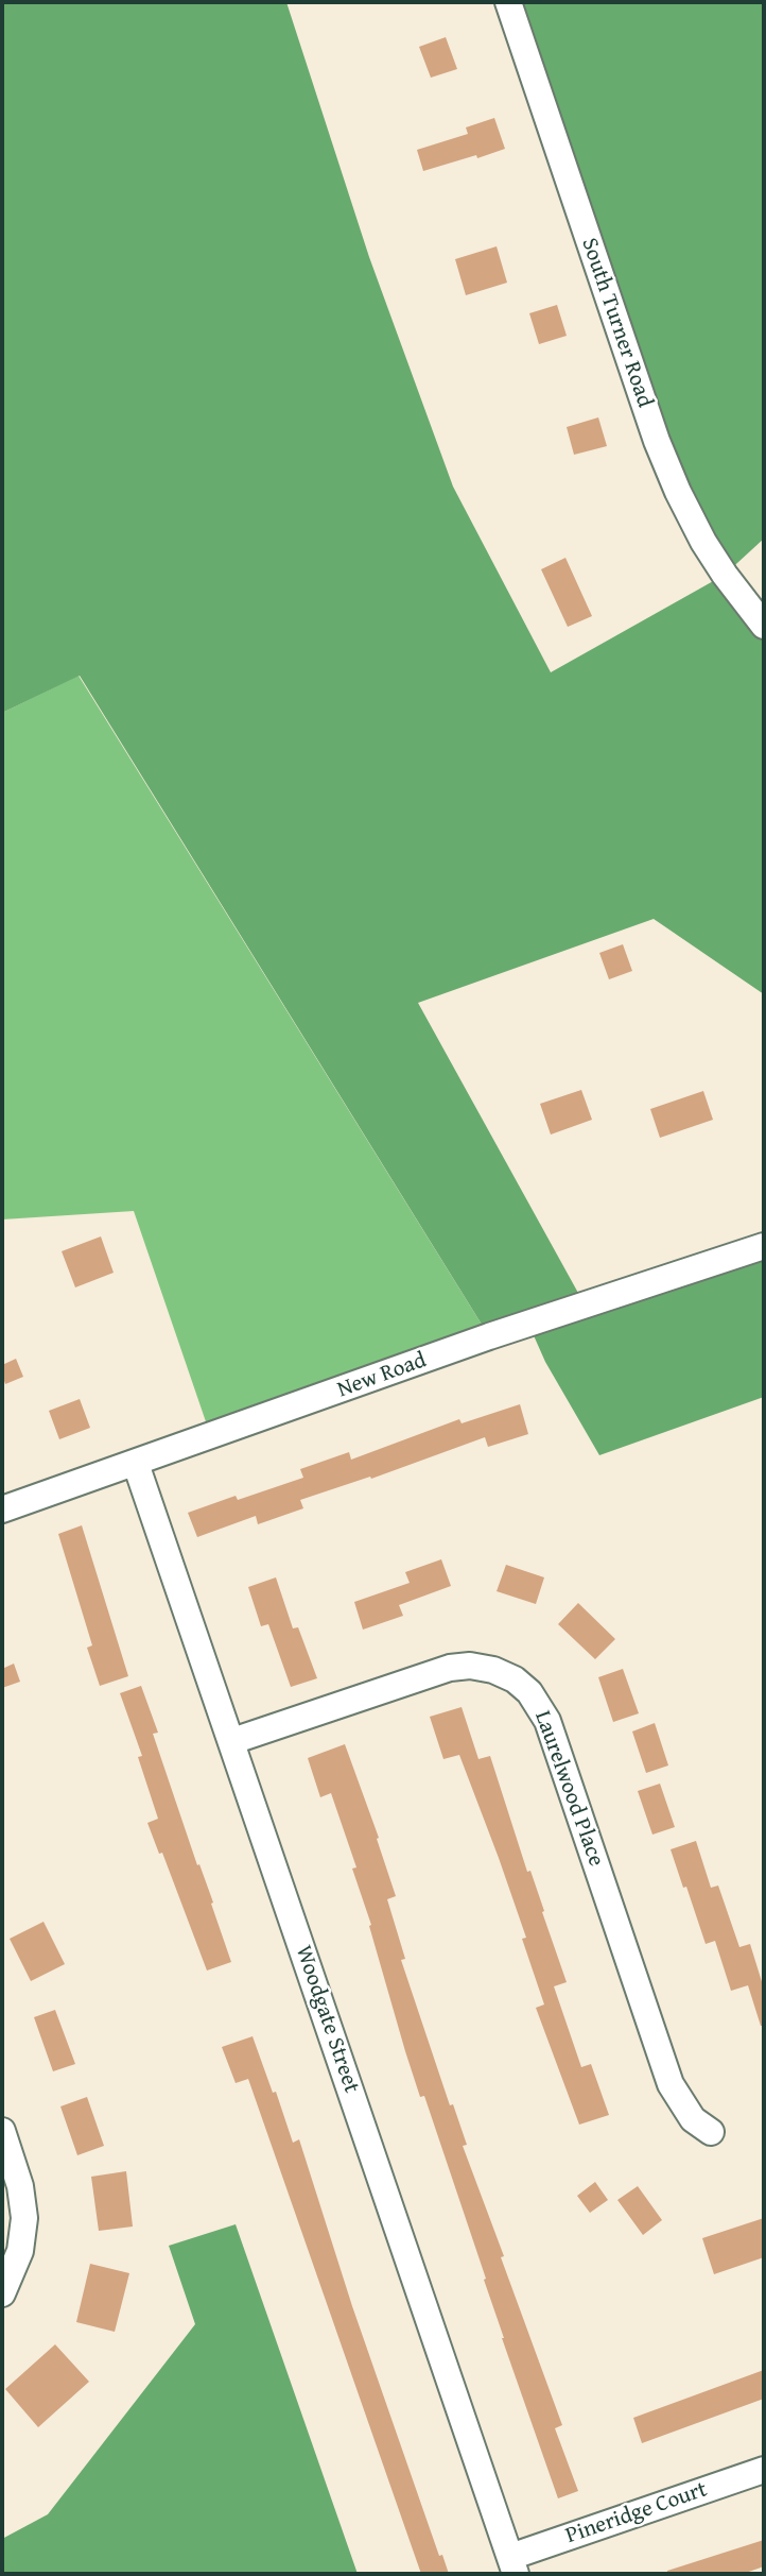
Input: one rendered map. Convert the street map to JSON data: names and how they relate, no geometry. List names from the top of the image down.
{
  "streets": {
    "street": [
      "South Turner Road",
      "New Road",
      "Laurelwood Place",
      "Woodgate Street",
      "Pineridge Court"
    ]
  },
  "crossings": [
    ["New Road", "Woodgate Street"],
    ["Laurelwood Place", "Woodgate Street"],
    ["Woodgate Street", "Pineridge Court"]
  ]
}
